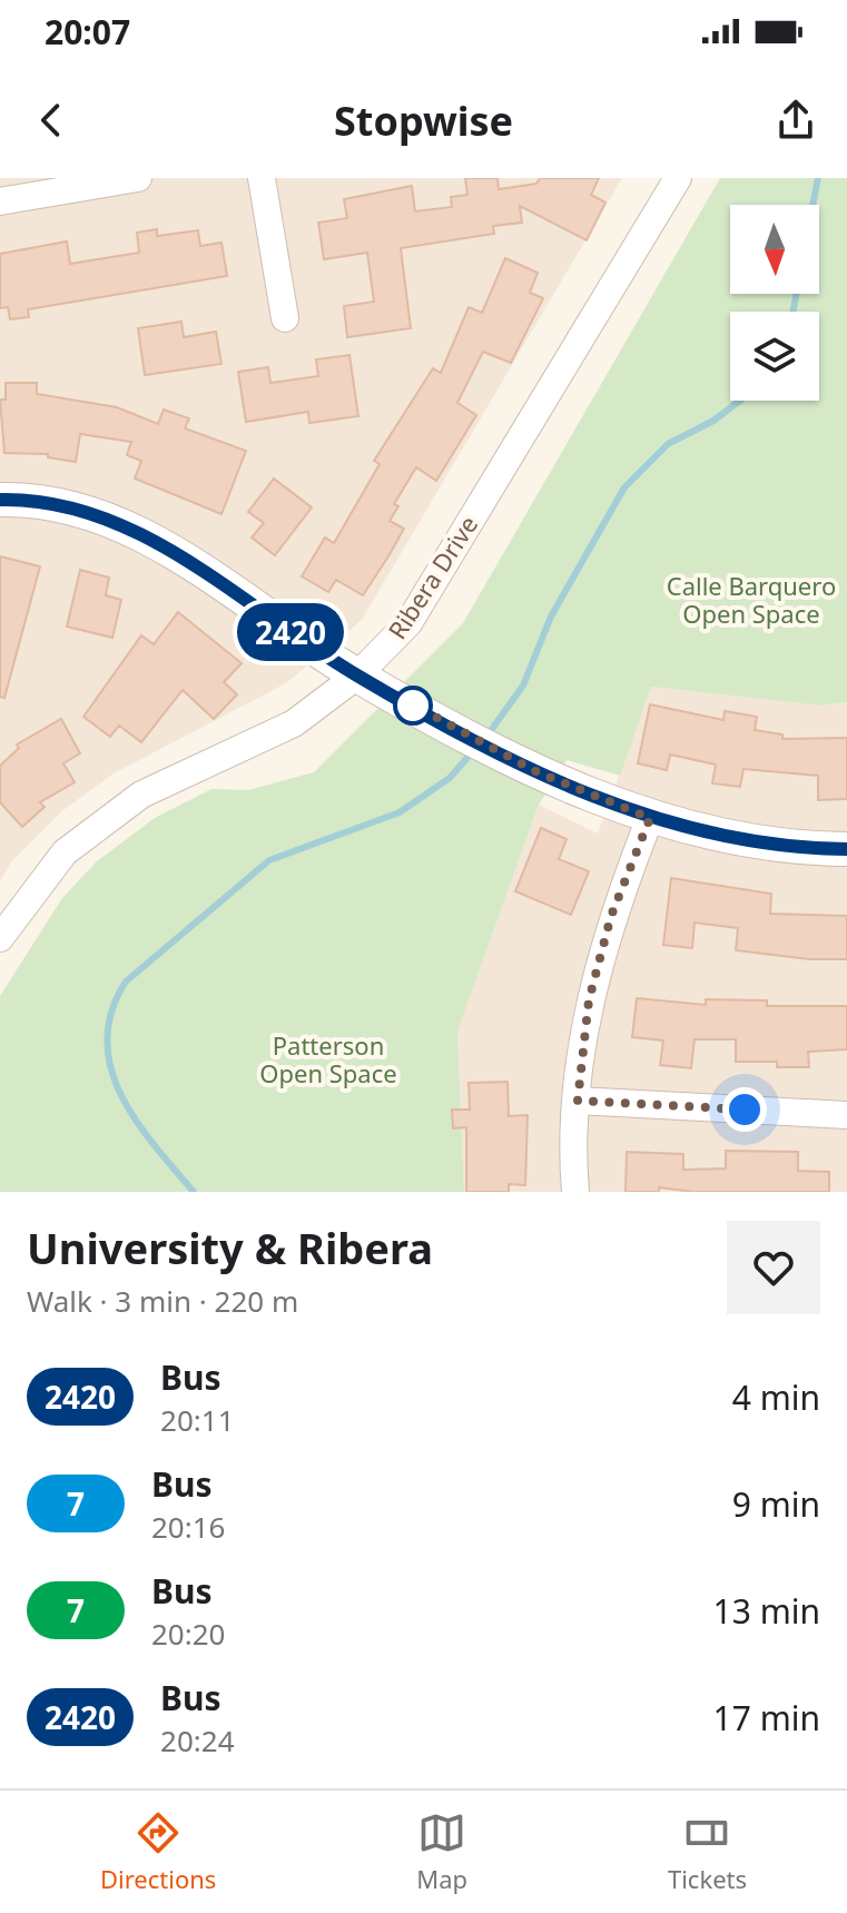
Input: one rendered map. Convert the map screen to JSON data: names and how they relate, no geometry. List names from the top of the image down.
{
  "streets": {
    "street": ["Ribera Drive"]
  },
  "parks": ["Calle Barquero Open Space", "Patterson Open Space"],
  "lines": ["bus line 2420"],
  "north": "bottom",
  "page": {
    "status": "20:07",
    "header": "Stopwise",
    "on_map": "2420",
    "heading": ["University & Ribera", "Walk · 3 min · 220 m"],
    "list": [
      {
        "mark": "2420",
        "name": "Bus",
        "note": "20:11",
        "value": "4 min"
      },
      {
        "mark": "7",
        "name": "Bus",
        "note": "20:16",
        "value": "9 min"
      },
      {
        "mark": "7",
        "name": "Bus",
        "note": "20:20",
        "value": "13 min"
      },
      {
        "mark": "2420",
        "name": "Bus",
        "note": "20:24",
        "value": "17 min"
      }
    ],
    "tabs": ["Directions", "Map", "Tickets"]
  }
}
